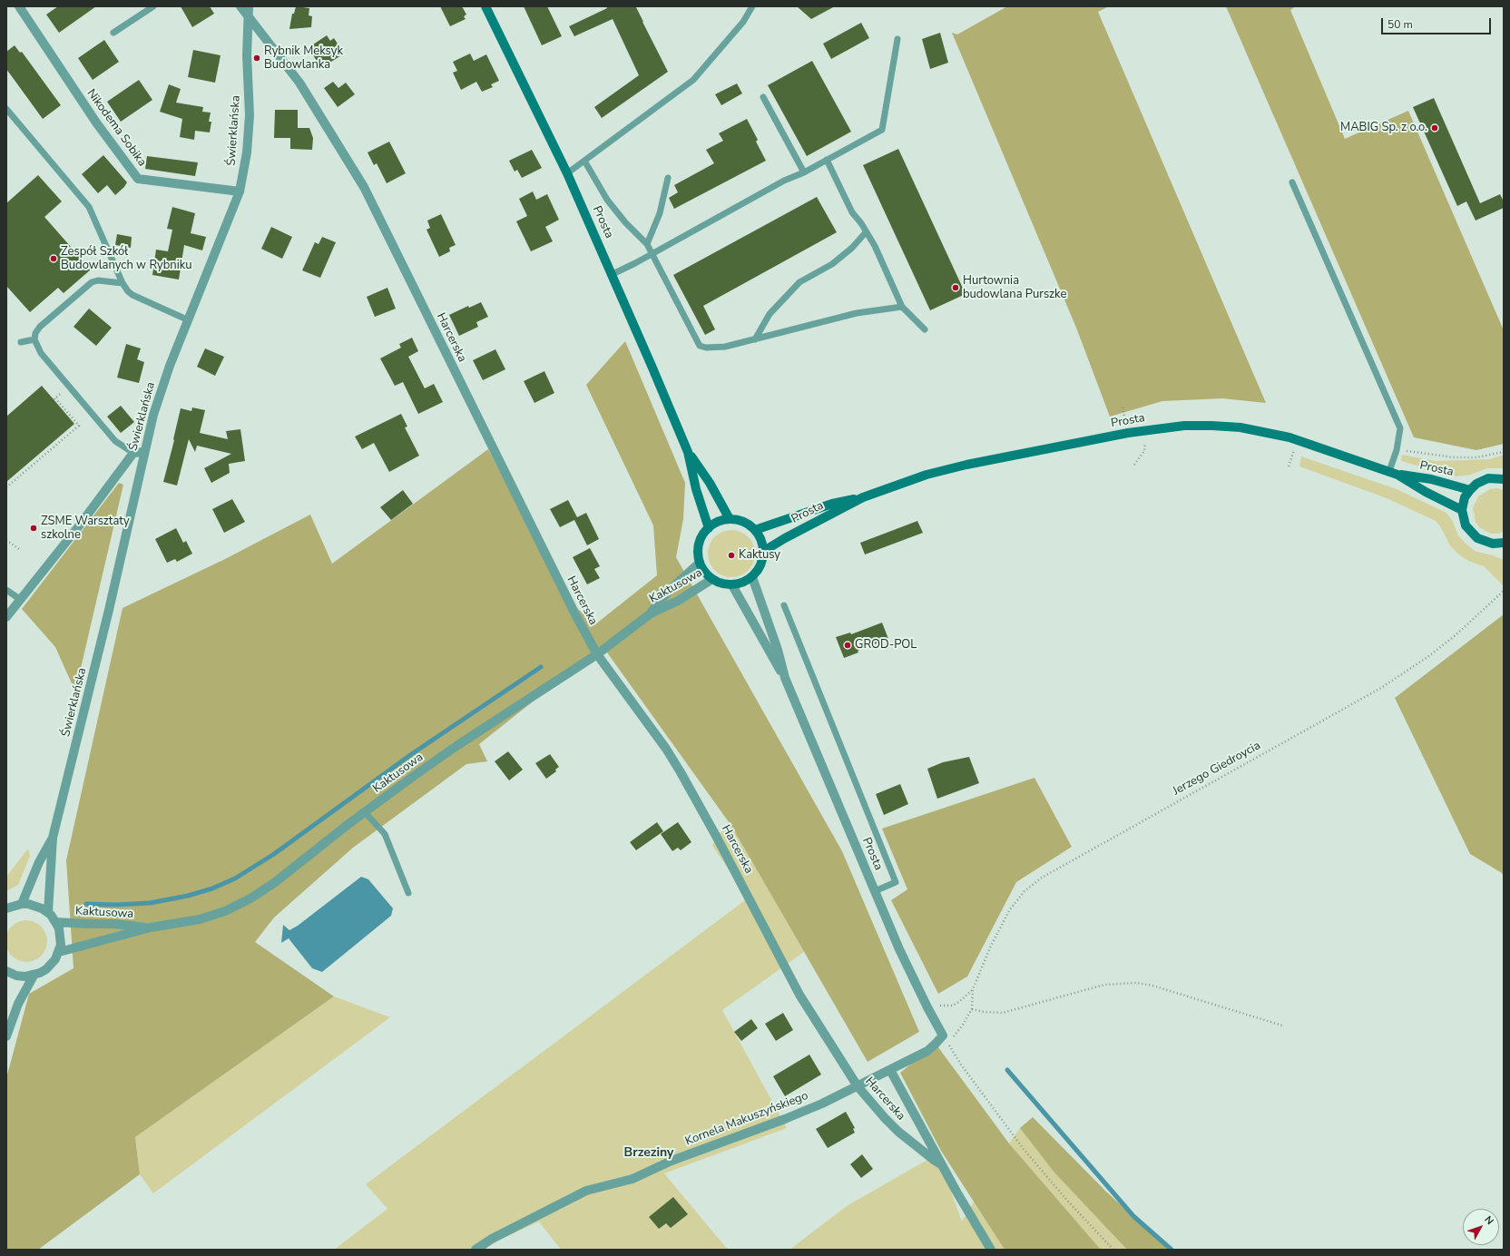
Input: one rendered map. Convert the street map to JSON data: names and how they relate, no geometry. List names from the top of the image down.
{
  "streets": {
    "main road": ["Prosta"],
    "street": [
      "Nikodema Sobika",
      "Świerklańska",
      "Harcerska",
      "Kaktusowa",
      "Kornela Makuszyńskiego"
    ],
    "path": ["Jerzego Giedroycia"]
  },
  "crossings": [
    ["Nikodema Sobika", "Świerklańska"],
    ["Świerklańska", "Harcerska"],
    ["Prosta", "Kaktusowa"],
    ["Prosta", "Jerzego Giedroycia"],
    ["Prosta", "Kornela Makuszyńskiego"],
    ["Harcerska", "Kaktusowa"],
    ["Harcerska", "Kornela Makuszyńskiego"],
    ["Jerzego Giedroycia", "Kornela Makuszyńskiego"]
  ],
  "districts": ["Brzeziny"],
  "places": [
    "Rybnik Meksyk Budowlanka",
    "MABIG Sp. z o.o.",
    "Zespół Szkół Budowlanych w Rybniku",
    "Hurtownia budowlana Purszke",
    "ZSME Warsztaty szkolne",
    "Kaktusy",
    "GROD-POL"
  ],
  "scale_bar": "50 m",
  "north": "top right"
}
